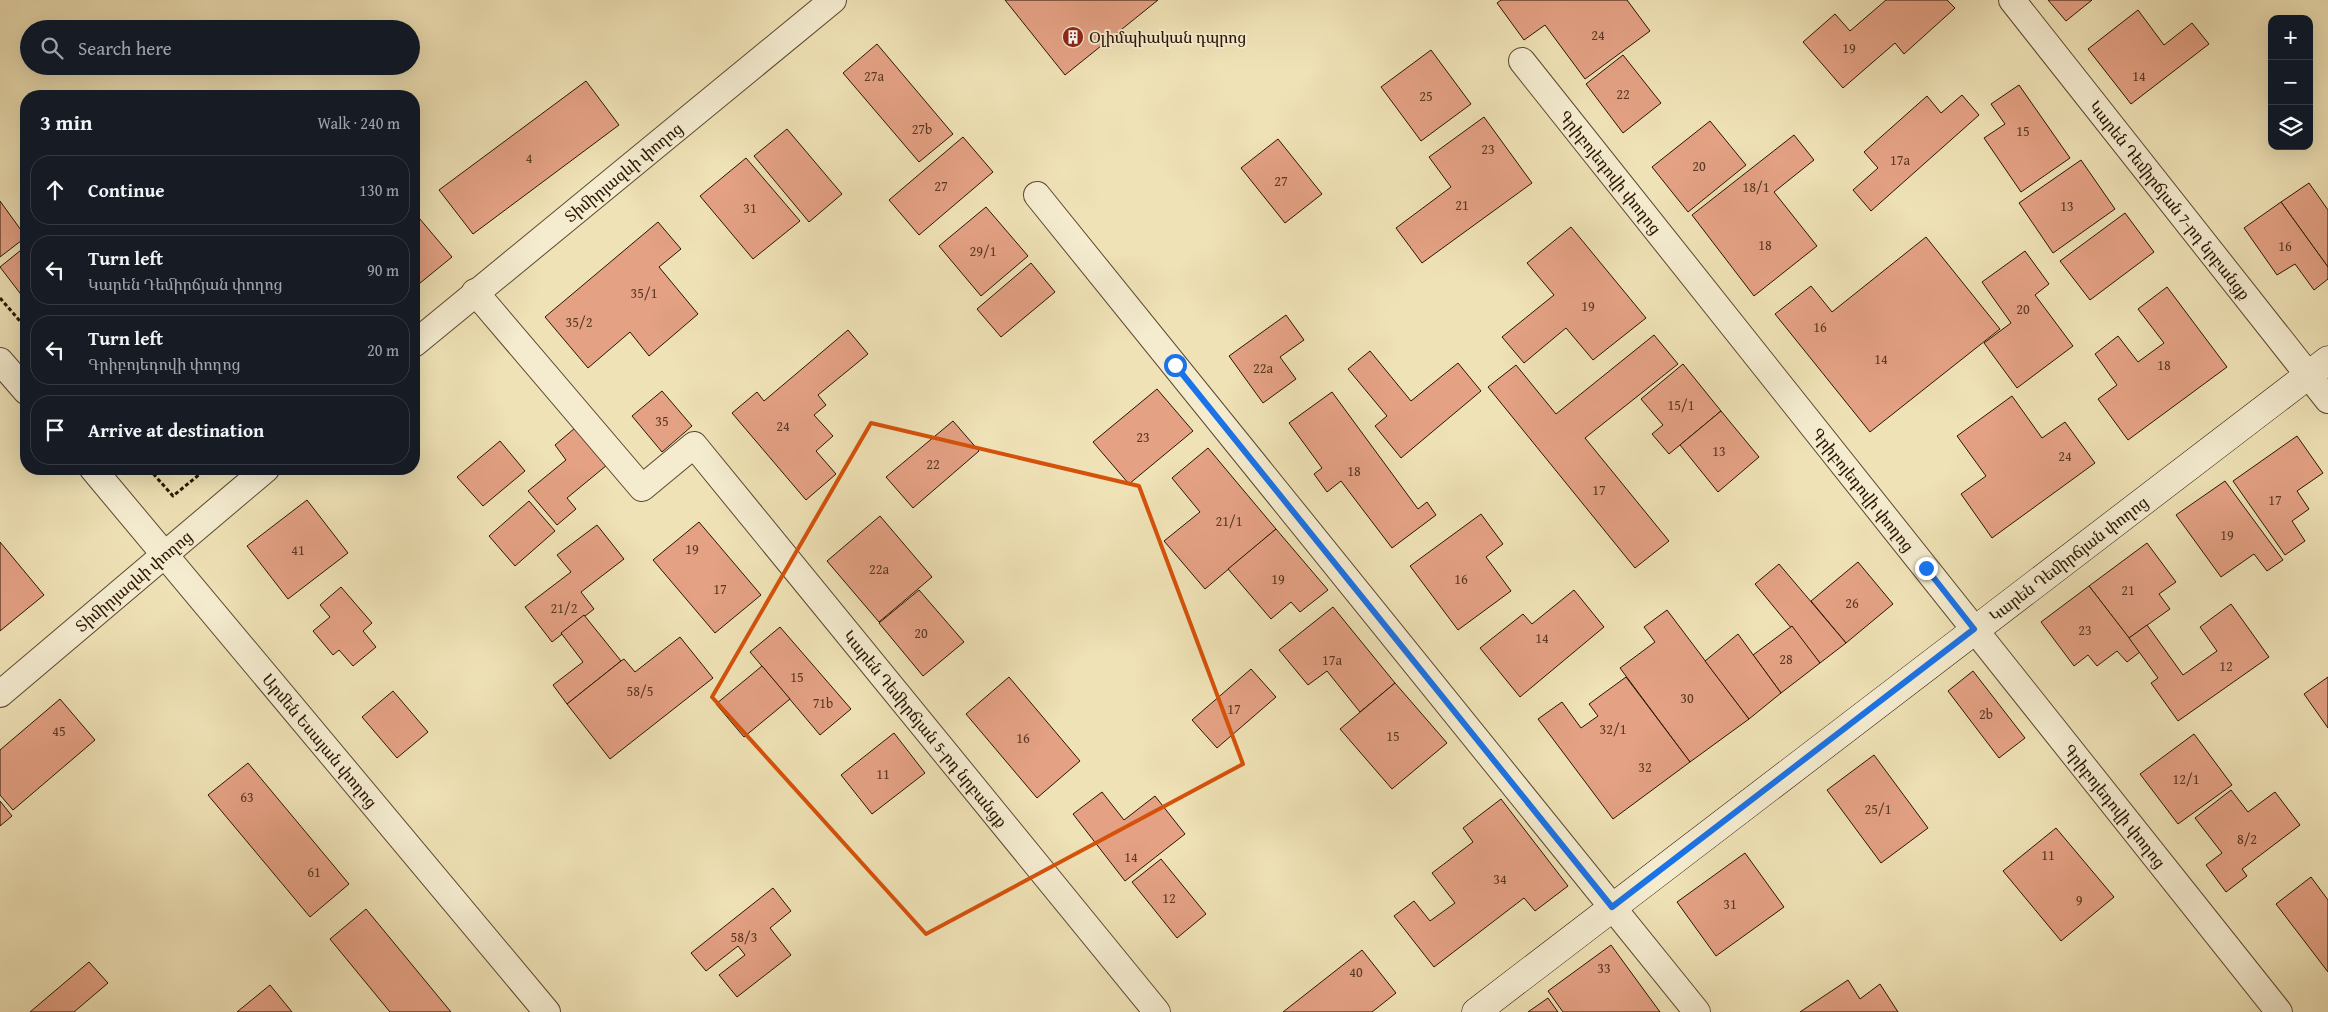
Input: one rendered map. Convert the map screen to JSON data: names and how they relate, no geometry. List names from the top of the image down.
{
  "streets": {
    "street": [
      "Տիմիրյազևի փողոց",
      "Գրիբոյեդովի փողոց",
      "Կարեն Դեմիրճյան 7-րդ նրբանցք",
      "Կարեն Դեմիրճյան փողոց",
      "Կարեն Դեմիրճյան 5-րդ նրբանցք",
      "Արմեն Եսայան փողոց"
    ]
  },
  "crossings": [
    ["Տիմիրյազևի փողոց", "Կարեն Դեմիրճյան 5-րդ նրբանցք"],
    ["Տիմիրյազևի փողոց", "Արմեն Եսայան փողոց"],
    ["Գրիբոյեդովի փողոց", "Կարեն Դեմիրճյան փողոց"],
    ["Կարեն Դեմիրճյան 7-րդ նրբանցք", "Կարեն Դեմիրճյան փողոց"]
  ],
  "places": {
    "building": ["Օլիմպիական դպրոց"]
  },
  "house_numbers": [
    "24",
    "19",
    "27a",
    "14",
    "22",
    "25",
    "27b",
    "15",
    "23",
    "4",
    "17a",
    "20",
    "27",
    "27",
    "18/1",
    "21",
    "13",
    "31",
    "18",
    "16",
    "29/1",
    "35/1",
    "19",
    "20",
    "35/2",
    "16",
    "14",
    "18",
    "22a",
    "15/1",
    "35",
    "24",
    "23",
    "13",
    "24",
    "22",
    "18",
    "17",
    "17",
    "21/1",
    "19",
    "19",
    "41",
    "22a",
    "19",
    "16",
    "17",
    "21",
    "26",
    "21/2",
    "23",
    "20",
    "14",
    "28",
    "17a",
    "12",
    "15",
    "58/5",
    "30",
    "71b",
    "17",
    "2b",
    "32/1",
    "45",
    "15",
    "16",
    "32",
    "11",
    "12/1",
    "63",
    "25/1",
    "8/2",
    "11",
    "14",
    "61",
    "34",
    "12",
    "9",
    "31",
    "58/3",
    "33",
    "40"
  ],
  "page": {
    "map_buttons": ["+", "−"],
    "search": "Search here",
    "heading": ["3 min", "Walk · 240 m"],
    "list": [
      ["Continue", "130 m"],
      ["Turn left", "Կարեն Դեմիրճյան փողոց", "90 m"],
      ["Turn left", "Գրիբոյեդովի փողոց", "20 m"],
      "Arrive at destination"
    ]
  }
}
